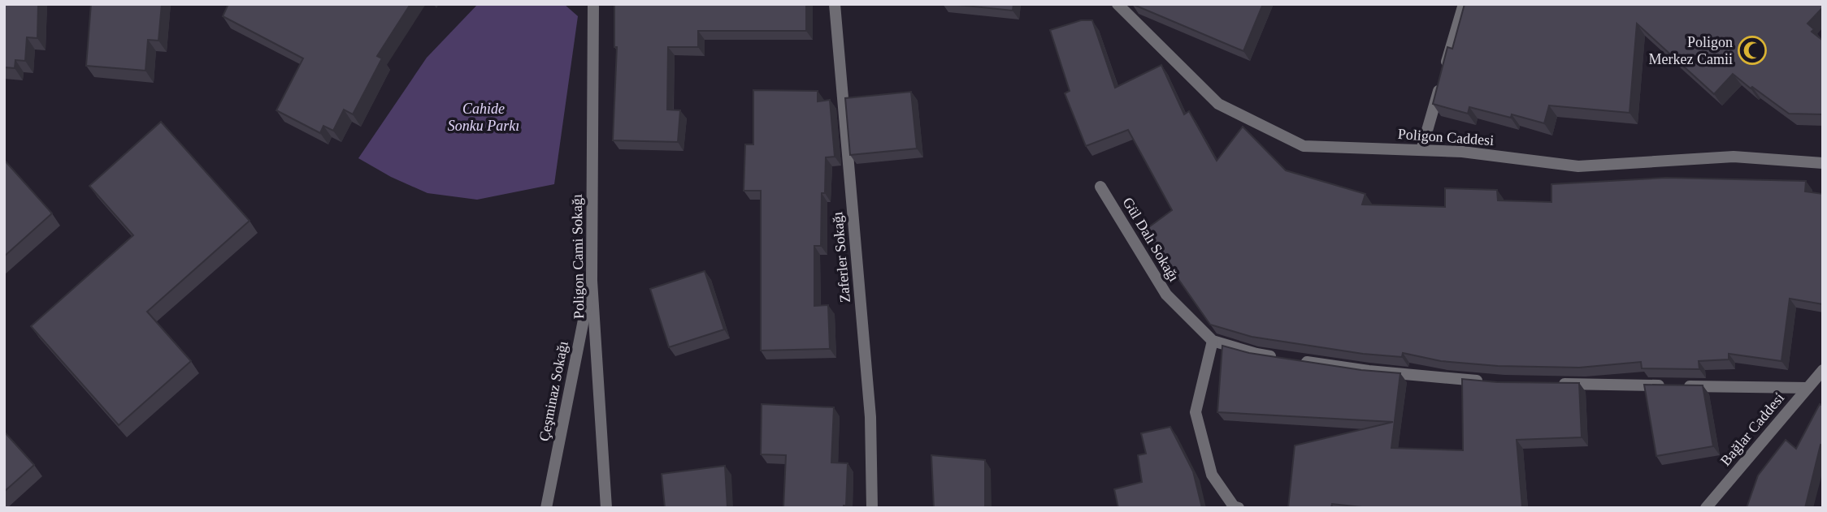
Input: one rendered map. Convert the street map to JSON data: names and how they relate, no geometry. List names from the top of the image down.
{
  "streets": {
    "street": [
      "Poligon Caddesi",
      "Gül Dalı Sokağı",
      "Poligon Cami Sokağı",
      "Zaferler Sokağı",
      "Çeşminaz Sokağı",
      "Bağlar Caddesi"
    ]
  },
  "crossings": [
    ["Poligon Cami Sokağı", "Çeşminaz Sokağı"]
  ],
  "parks": ["Cahide Sonku Parkı"],
  "places": {
    "mosque": ["Poligon Merkez Camii"]
  }
}
